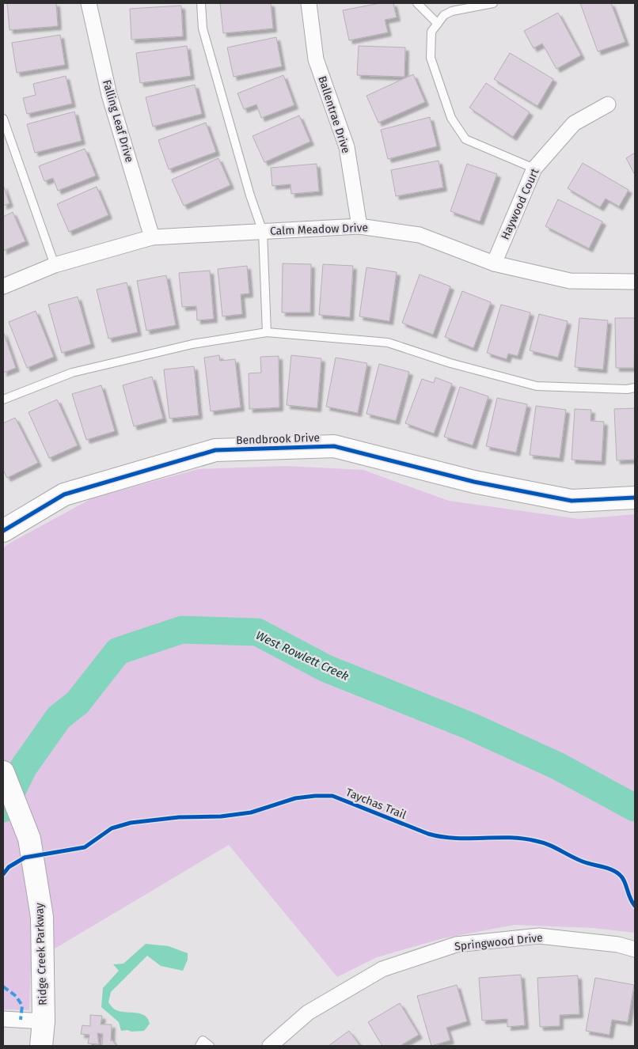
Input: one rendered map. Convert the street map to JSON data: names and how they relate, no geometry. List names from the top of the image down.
{
  "streets": {
    "street": [
      "Ballentrae Drive",
      "Falling Leaf Drive",
      "Haywood Court",
      "Calm Meadow Drive",
      "Bendbrook Drive",
      "Springwood Drive",
      "Ridge Creek Parkway"
    ],
    "cycle path": ["Taychas Trail"]
  },
  "crossings": [
    ["Ballentrae Drive", "Calm Meadow Drive"],
    ["Falling Leaf Drive", "Calm Meadow Drive"],
    ["Haywood Court", "Calm Meadow Drive"]
  ],
  "water": ["West Rowlett Creek"]
}
